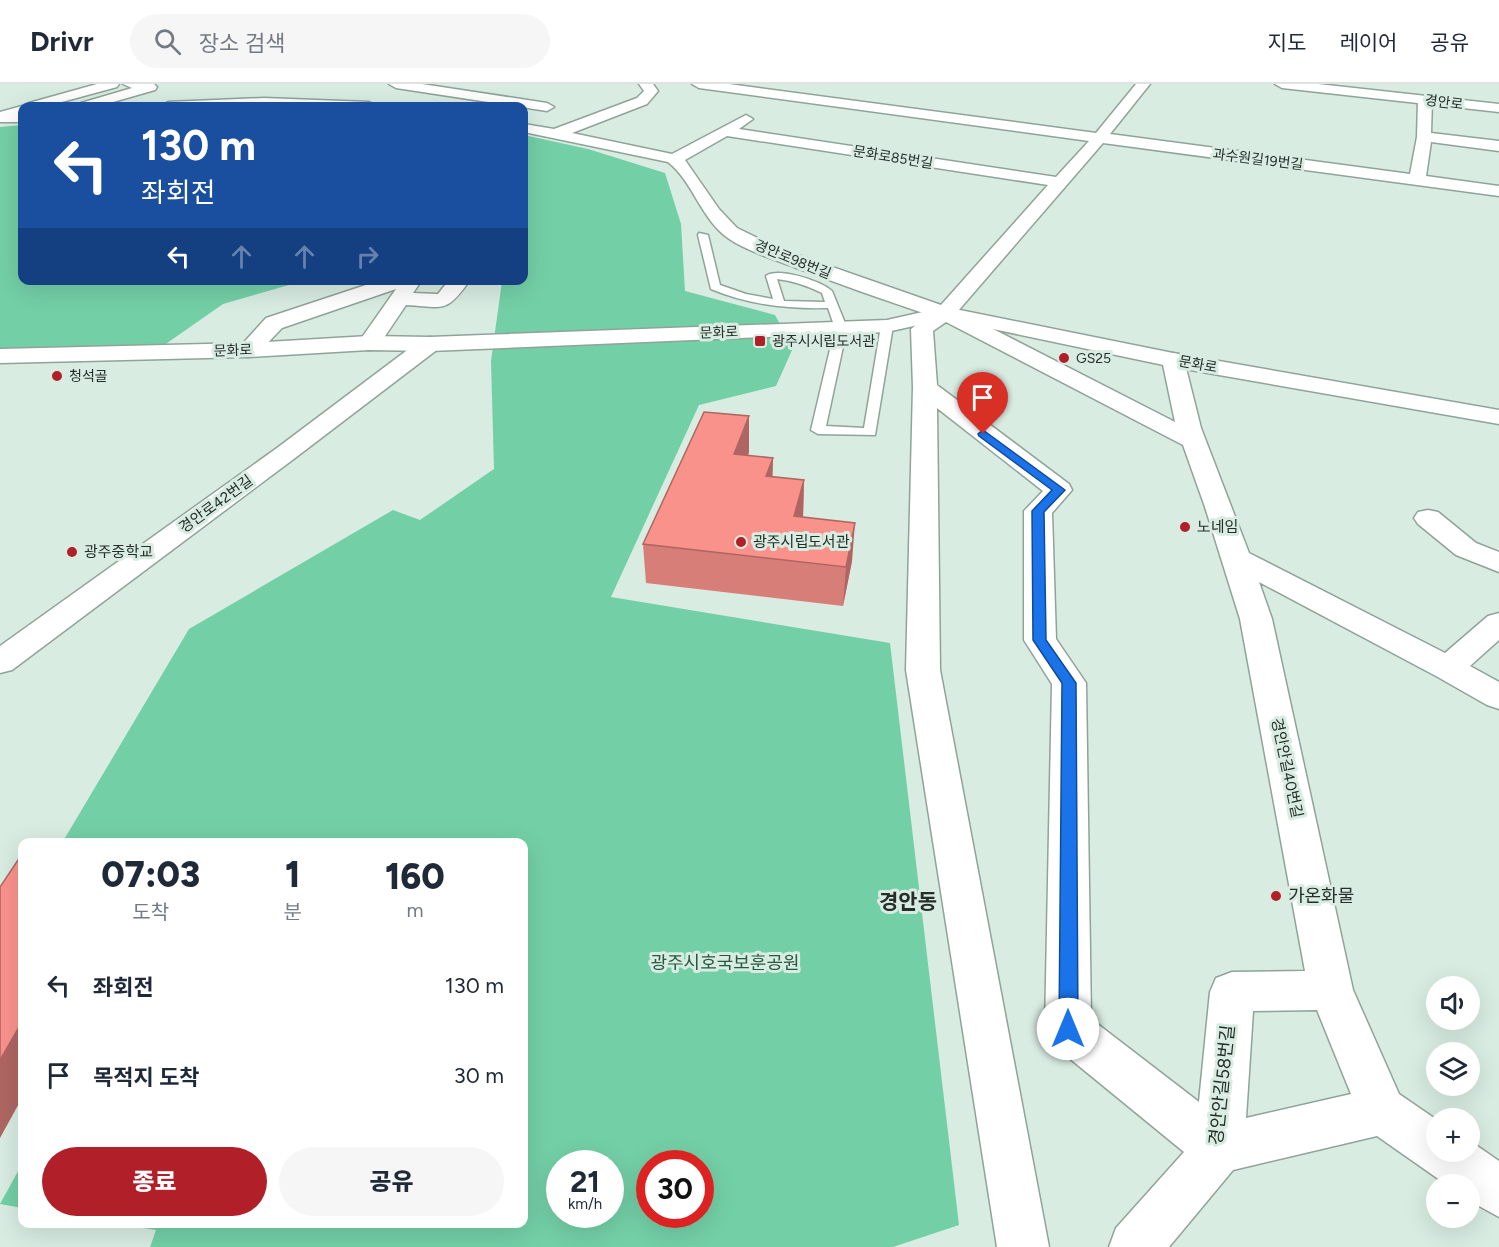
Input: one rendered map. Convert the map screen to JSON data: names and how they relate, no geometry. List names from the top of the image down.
{
  "streets": {
    "street": [
      "경안로",
      "문화로85번길",
      "과수원길19번길",
      "경안로98번길",
      "문화로",
      "경안로42번길",
      "경안안길40번길",
      "경안안길58번길"
    ]
  },
  "crossings": [
    ["경안로98번길", "문화로"],
    ["문화로", "경안로42번길"],
    ["문화로", "경안안길40번길"],
    ["경안안길40번길", "경안안길58번길"]
  ],
  "districts": ["경안동"],
  "parks": ["광주시호국보훈공원"],
  "places": {
    "transit": ["광주시시립도서관"],
    "other": [
      "GS25",
      "청석골",
      "노네임",
      "광주시립도서관",
      "광주중학교",
      "가온화물"
    ]
  },
  "page": {
    "header": "Drivr",
    "search": "장소 검색",
    "nav": ["지도", "레이어", "공유"],
    "turn": ["130 m", "좌회전"],
    "eta": [
      "07:03",
      "도착",
      "1",
      "분",
      "160",
      "m"
    ],
    "list": [
      {
        "name": "좌회전",
        "value": "130 m"
      },
      {
        "name": "목적지 도착",
        "value": "30 m"
      }
    ],
    "map_buttons": ["+", "−"],
    "buttons": ["종료", "공유"],
    "speed": "21 km/h",
    "limit": "30"
  }
}
